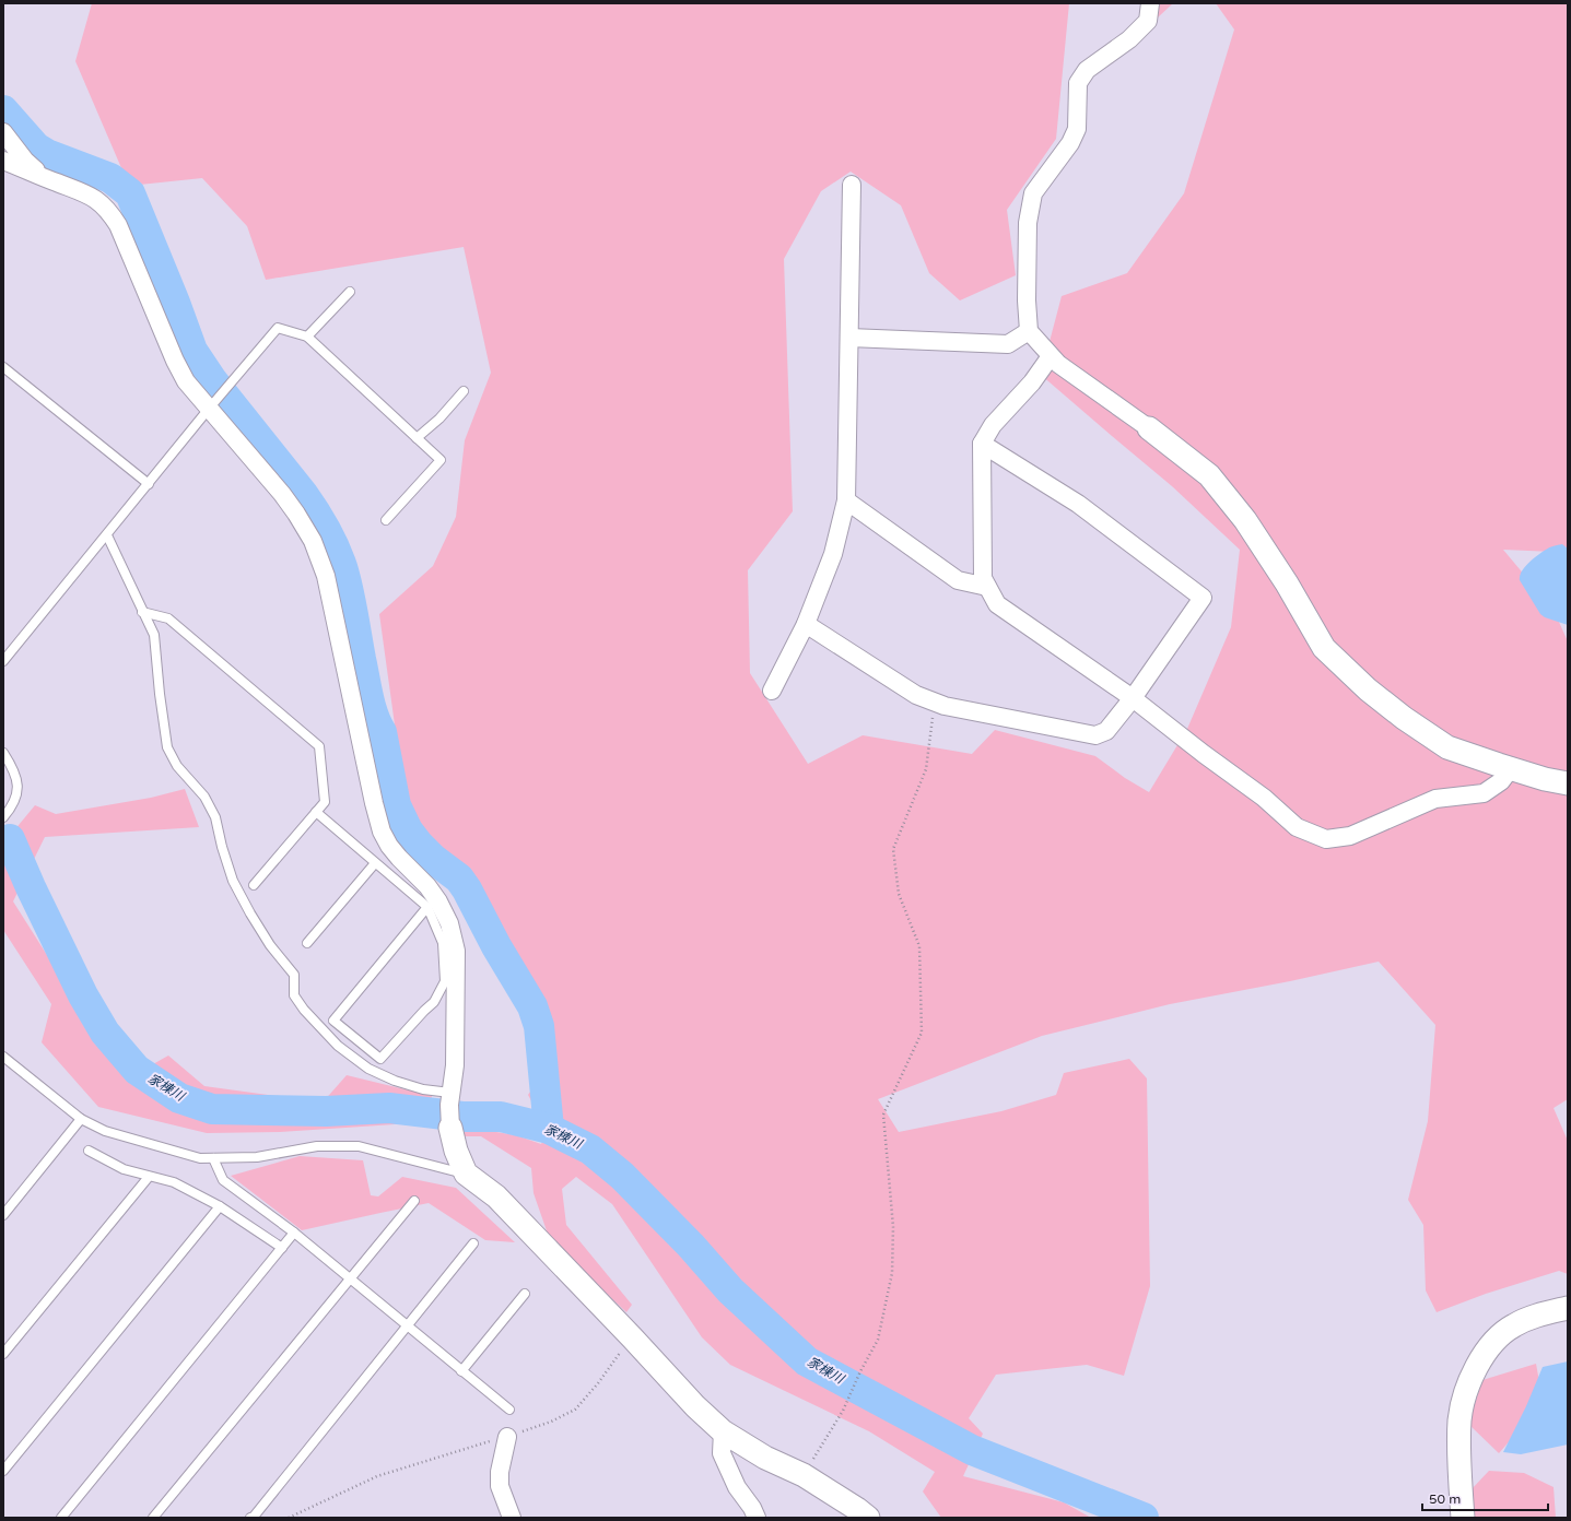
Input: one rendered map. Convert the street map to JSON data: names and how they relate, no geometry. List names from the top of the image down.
{
  "water": ["家棟川"],
  "scale_bar": "50 m"
}
